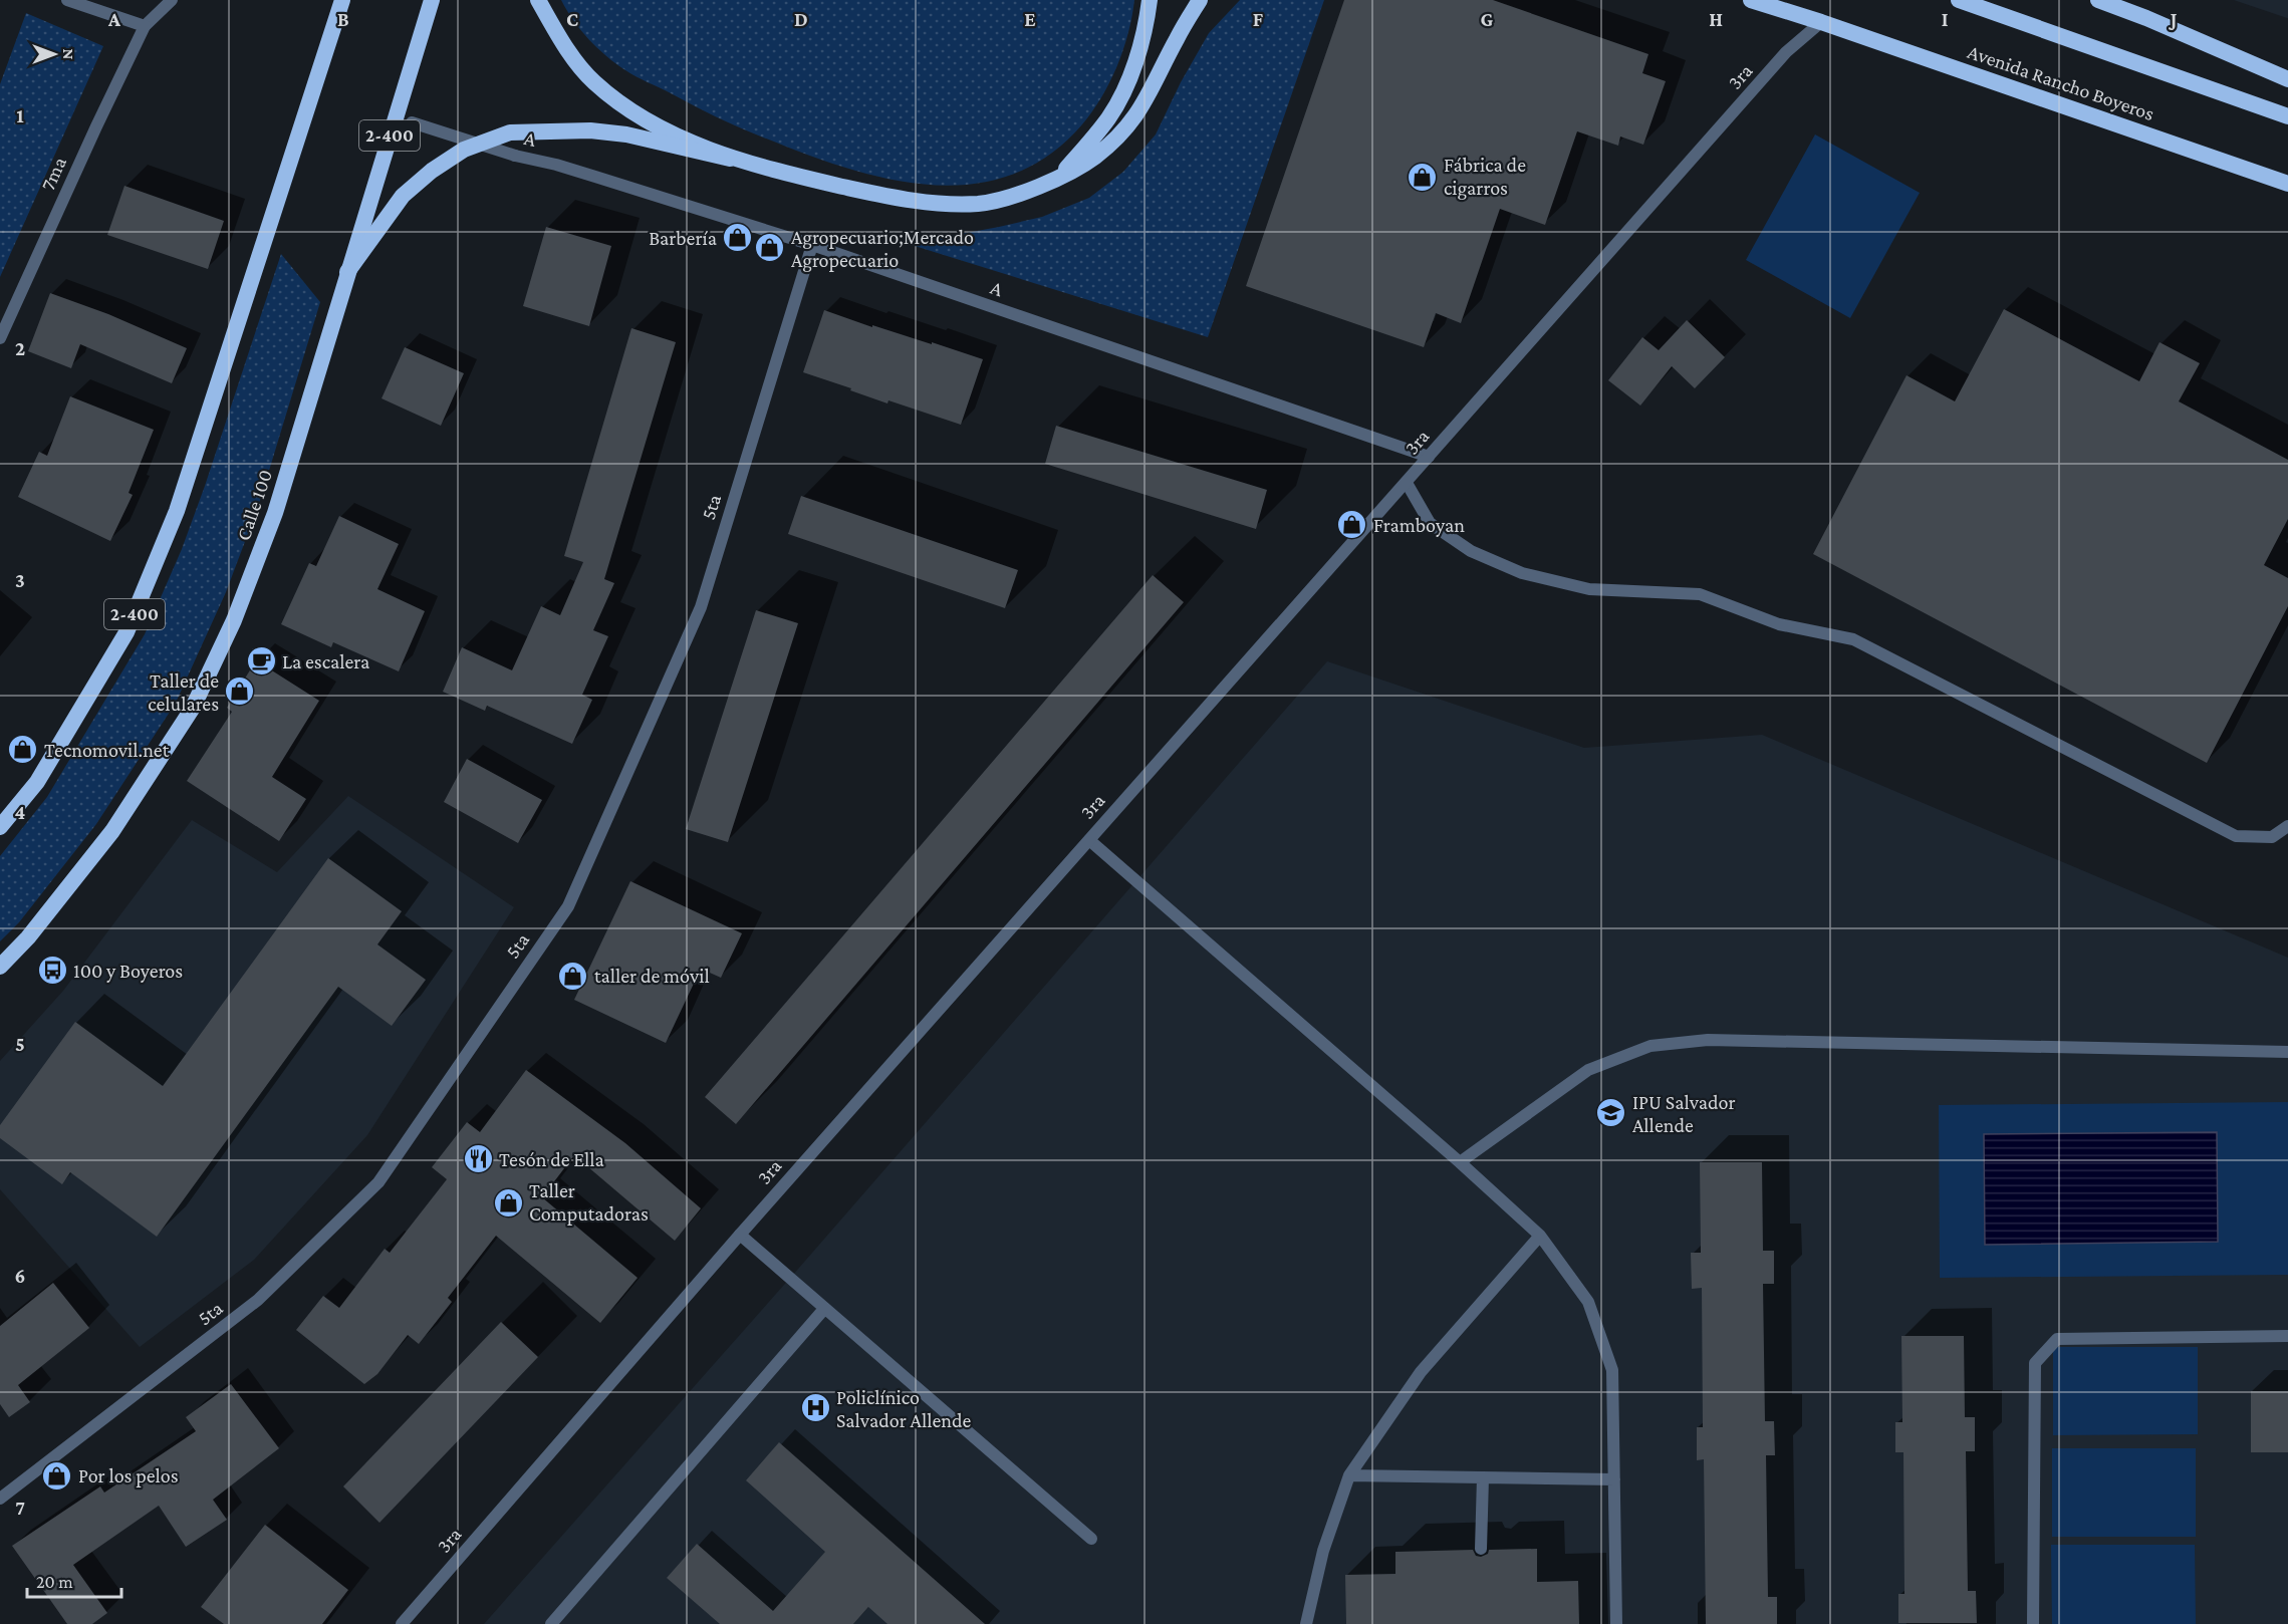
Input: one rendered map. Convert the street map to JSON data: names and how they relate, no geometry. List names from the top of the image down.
{
  "streets": {
    "highway": ["Avenida Rancho Boyeros", "2-400", "Calle 100"],
    "street": [
      "3ra",
      "A",
      "7ma",
      "5ta"
    ]
  },
  "crossings": [
    ["3ra", "Avenida Rancho Boyeros"],
    ["3ra", "A"],
    ["A", "5ta"]
  ],
  "places": {
    "shop": [
      "Fábrica de cigarros",
      "Barbería",
      "Agropecuario;Mercado Agropecuario",
      "Framboyan",
      "Taller de celulares",
      "Tecnomovil.net",
      "taller de móvil",
      "Taller Computadoras",
      "Por los pelos"
    ],
    "cafe": ["La escalera"],
    "bus stop": ["100 y Boyeros"],
    "school or university": ["IPU Salvador Allende"],
    "restaurant": ["Tesón de Ella"],
    "hospital": ["Policlínico Salvador Allende"]
  },
  "scale_bar": "20 m",
  "north": "right",
  "grid": {
    "columns": [
      "A",
      "B",
      "C",
      "D",
      "E",
      "F",
      "G",
      "H",
      "I",
      "J"
    ],
    "rows": [
      "1",
      "2",
      "3",
      "4",
      "5",
      "6",
      "7"
    ]
  }
}
